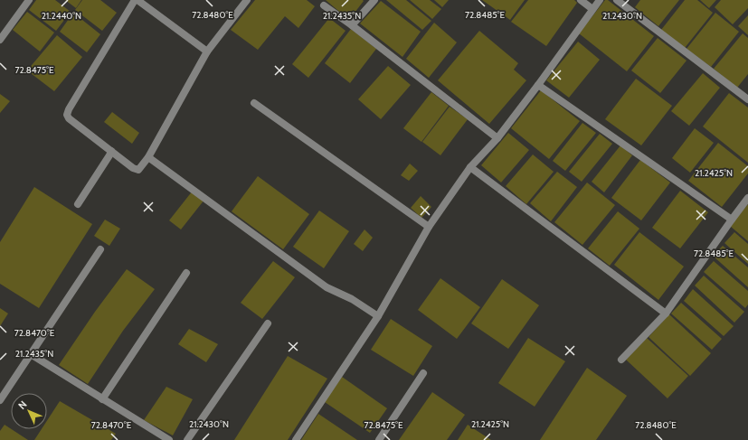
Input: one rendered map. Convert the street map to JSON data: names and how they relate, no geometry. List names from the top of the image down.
{
  "north": "top left",
  "coordinates": [
    "72.8480°E",
    "72.8485°E",
    "21.2440°N",
    "21.2435°N",
    "21.2430°N",
    "72.8475°E",
    "21.2425°N",
    "72.8470°E"
  ]
}
